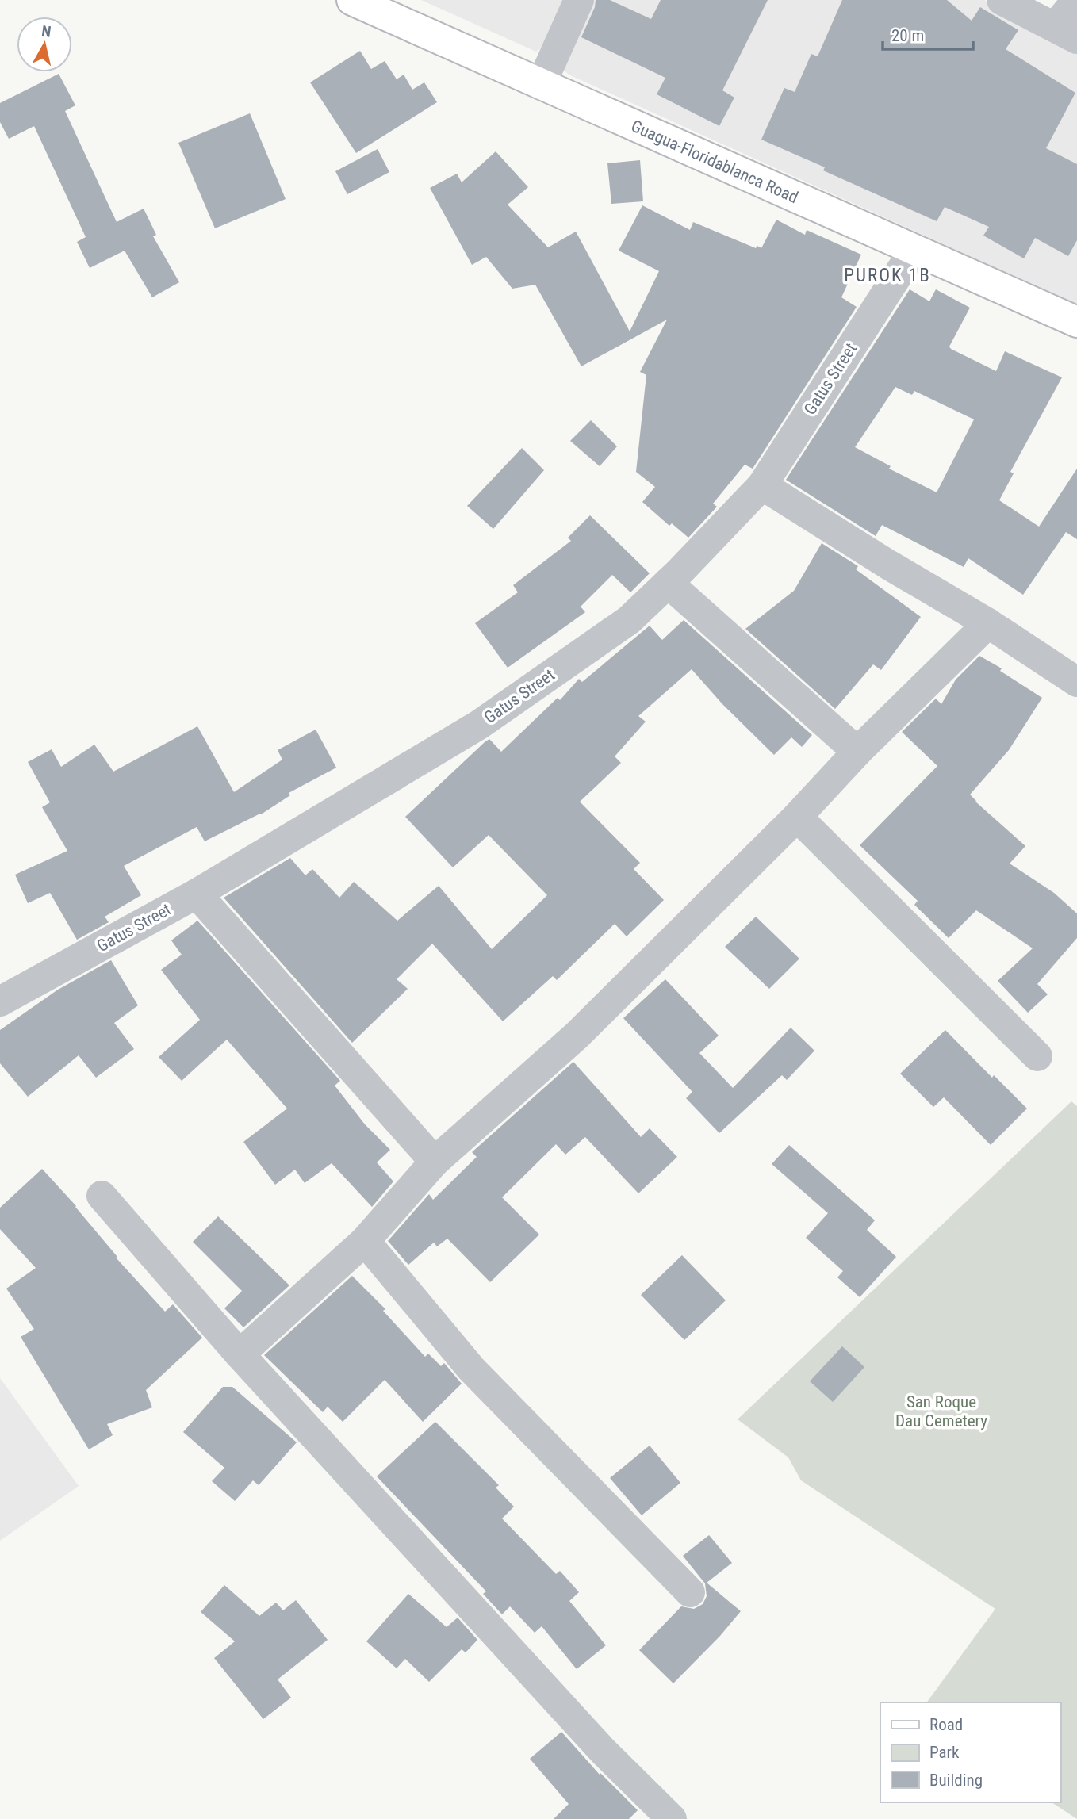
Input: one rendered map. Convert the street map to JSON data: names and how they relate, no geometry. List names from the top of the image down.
{
  "streets": {
    "main road": ["Guagua-Floridablanca Road"],
    "street": ["Gatus Street"]
  },
  "crossings": [
    ["Guagua-Floridablanca Road", "Gatus Street"]
  ],
  "districts": ["PUROK 1B"],
  "parks": ["San Roque Dau Cemetery"],
  "legend": ["Road", "Park", "Building"],
  "scale_bar": "20 m",
  "north": "top"
}
